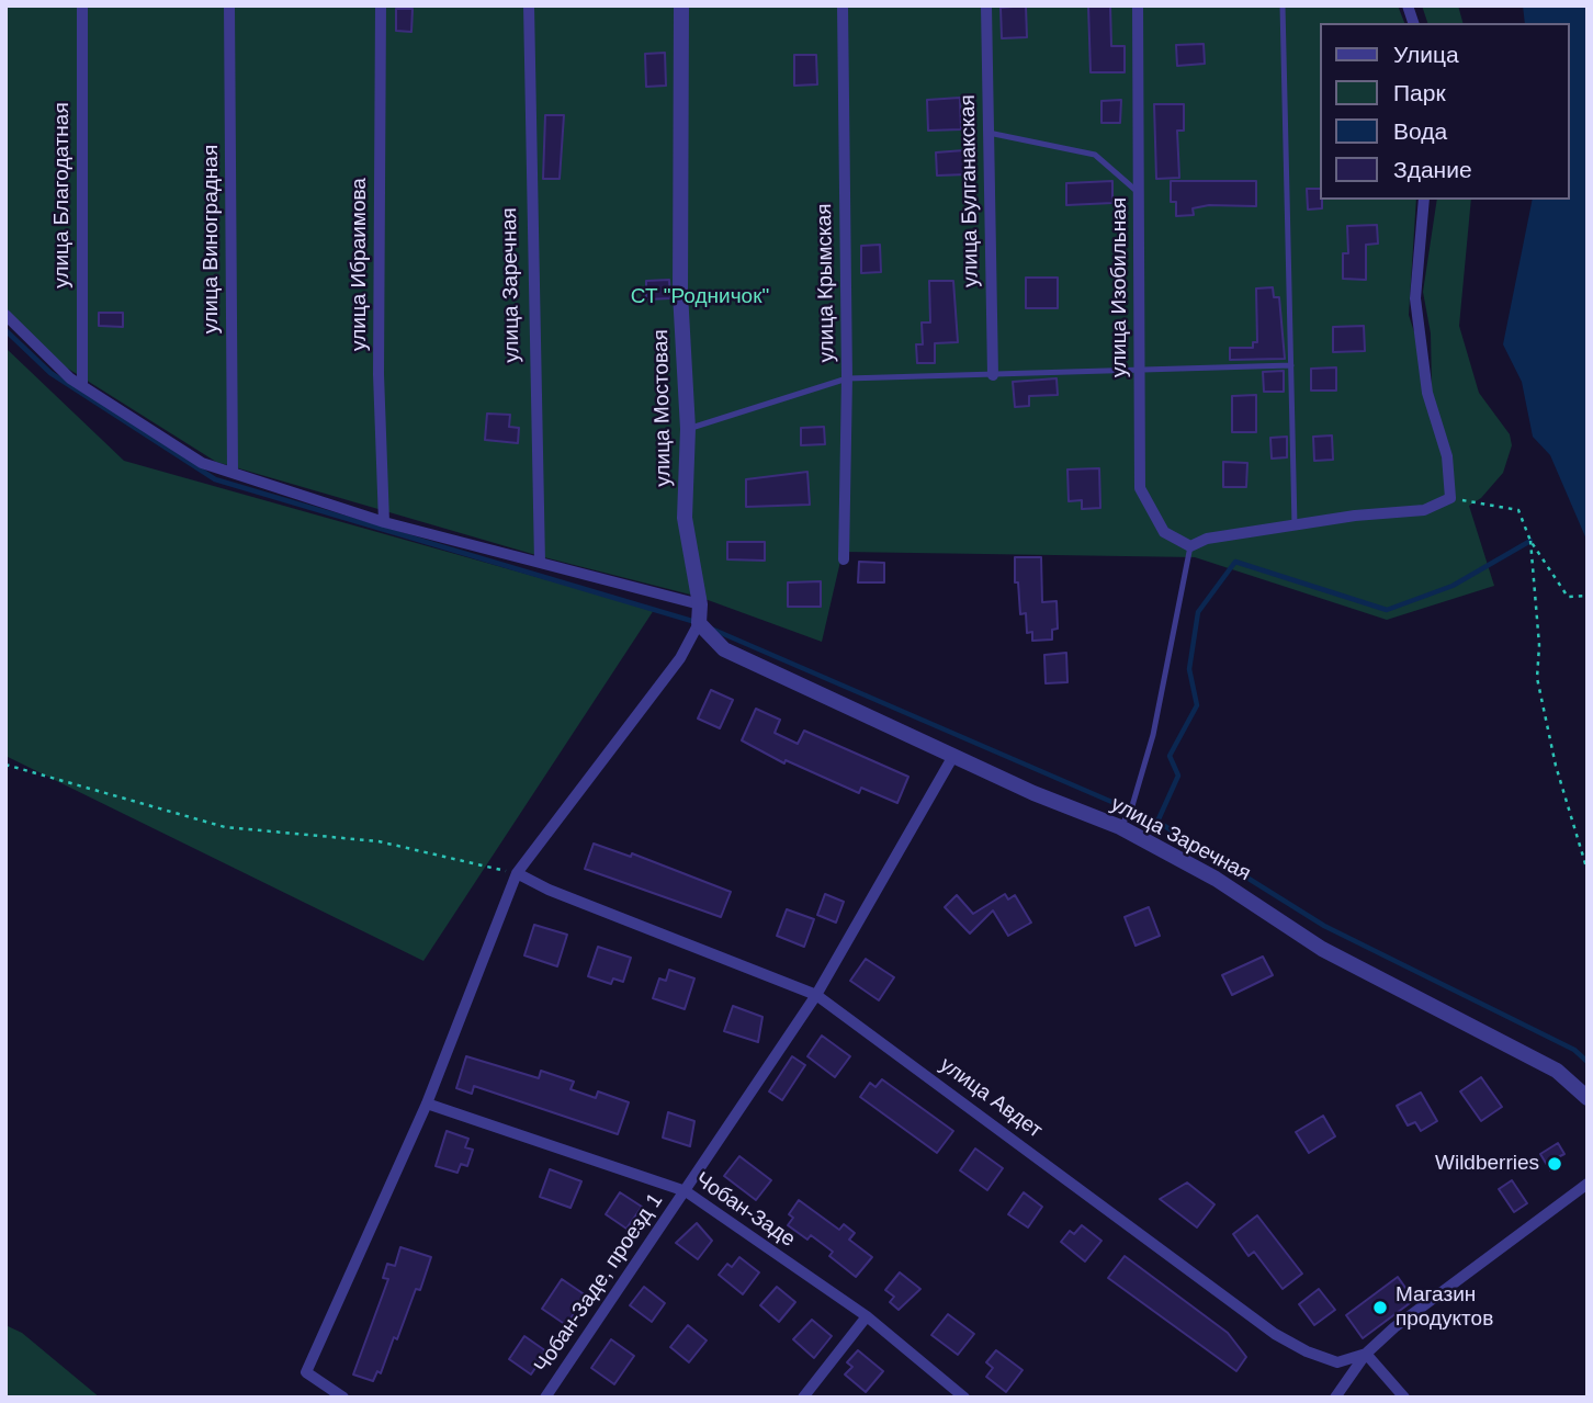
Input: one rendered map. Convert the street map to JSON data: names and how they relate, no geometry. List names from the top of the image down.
{
  "streets": {
    "street": [
      "улица Булганакская",
      "улица Благодатная",
      "улица Виноградная",
      "улица Ибраимова",
      "улица Крымская",
      "улица Заречная",
      "улица Изобильная",
      "улица Мостовая",
      "улица Авдет",
      "Чобан-Заде",
      "Чобан-Заде, проезд 1"
    ]
  },
  "crossings": [
    ["улица Заречная", "улица Мостовая"],
    ["улица Заречная", "Чобан-Заде, проезд 1"],
    ["улица Авдет", "Чобан-Заде, проезд 1"],
    ["Чобан-Заде", "Чобан-Заде, проезд 1"]
  ],
  "parks": ["СТ \"Родничок\""],
  "places": ["Wildberries", "Магазин продуктов"],
  "legend": [
    "Улица",
    "Парк",
    "Вода",
    "Здание"
  ]
}
